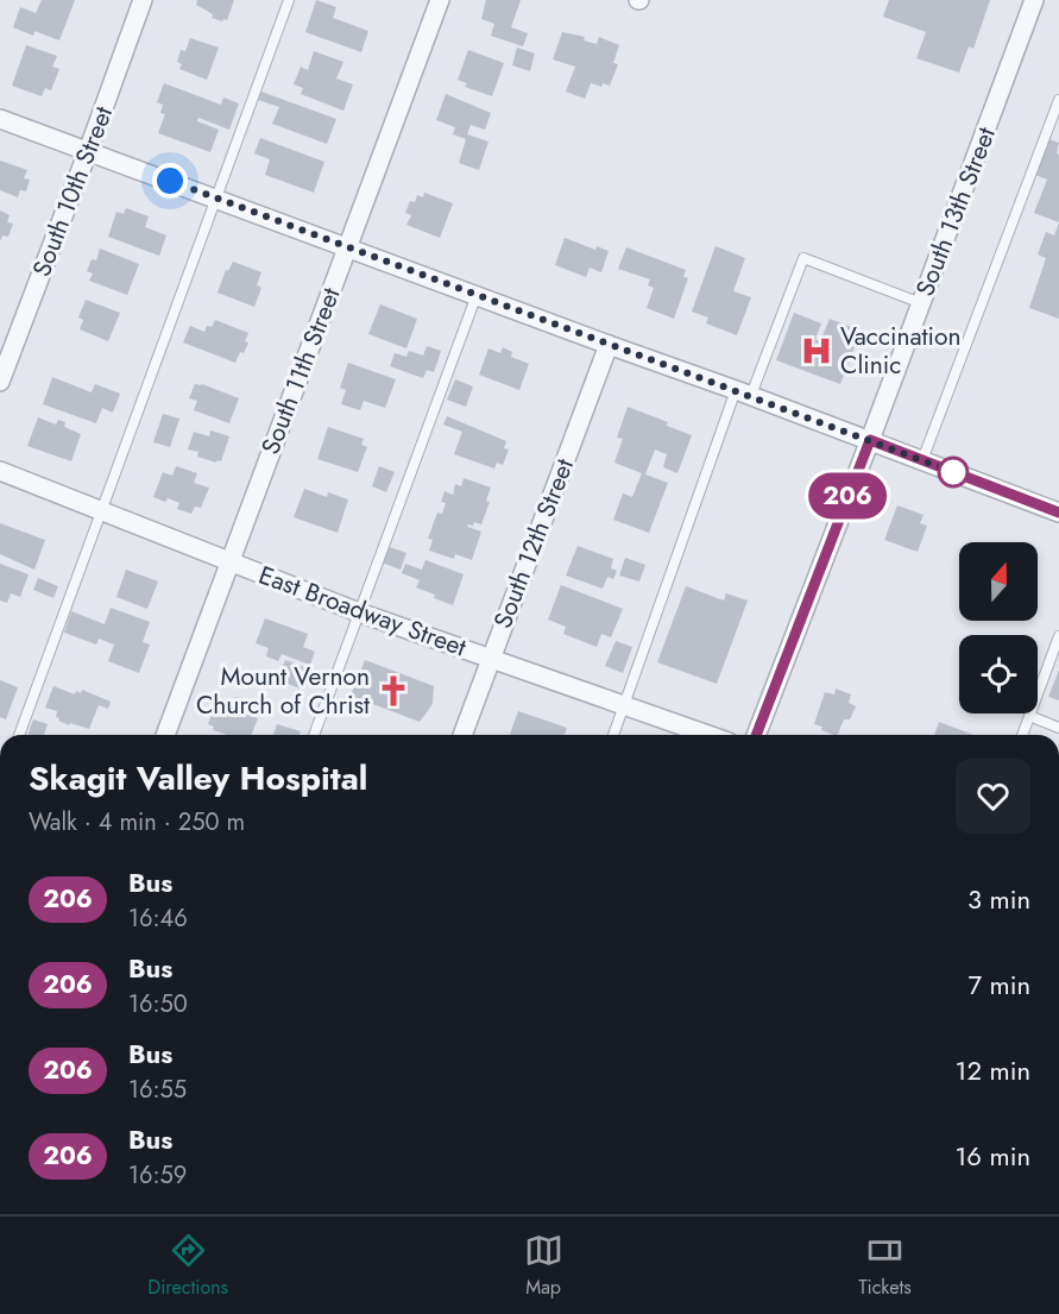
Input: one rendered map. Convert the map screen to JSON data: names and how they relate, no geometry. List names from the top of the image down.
{
  "streets": {
    "street": [
      "South 10th Street",
      "South 13th Street",
      "South 11th Street",
      "South 12th Street",
      "East Broadway Street"
    ]
  },
  "crossings": [
    ["South 11th Street", "East Broadway Street"],
    ["South 12th Street", "East Broadway Street"]
  ],
  "places": {
    "hospital": ["Vaccination Clinic"],
    "church": ["Mount Vernon Church of Christ"]
  },
  "lines": ["bus line 206"],
  "north": "top",
  "page": {
    "on_map": "206",
    "heading": ["Skagit Valley Hospital", "Walk · 4 min · 250 m"],
    "list": [
      {
        "mark": "206",
        "name": "Bus",
        "note": "16:46",
        "value": "3 min"
      },
      {
        "mark": "206",
        "name": "Bus",
        "note": "16:50",
        "value": "7 min"
      },
      {
        "mark": "206",
        "name": "Bus",
        "note": "16:55",
        "value": "12 min"
      },
      {
        "mark": "206",
        "name": "Bus",
        "note": "16:59",
        "value": "16 min"
      }
    ],
    "tabs": ["Directions", "Map", "Tickets"]
  }
}
